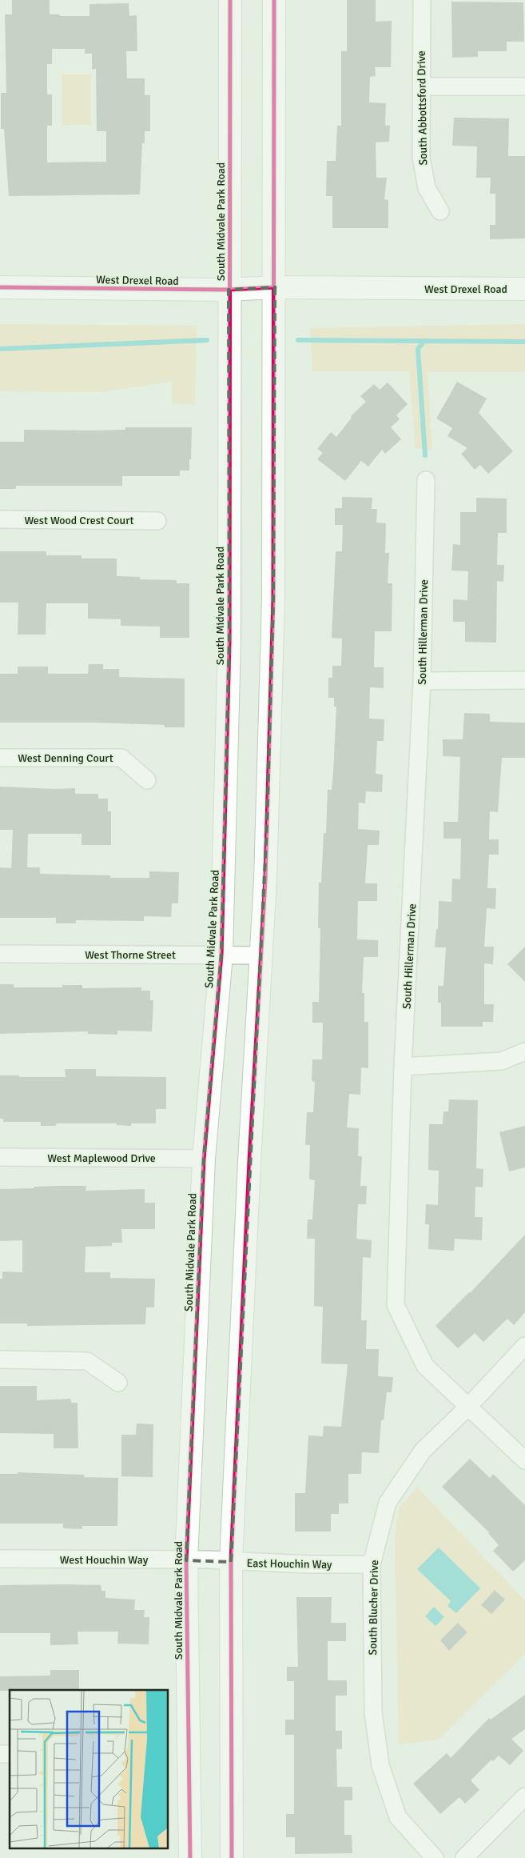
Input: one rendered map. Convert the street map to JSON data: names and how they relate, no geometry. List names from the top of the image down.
{
  "streets": {
    "main road": ["South Midvale Park Road", "West Drexel Road"],
    "street": [
      "South Abbottsford Drive",
      "West Wood Crest Court",
      "South Hillerman Drive",
      "West Denning Court",
      "West Thorne Street",
      "West Maplewood Drive",
      "West Houchin Way",
      "East Houchin Way",
      "South Blucher Drive"
    ]
  },
  "crossings": [
    ["South Midvale Park Road", "West Drexel Road"],
    ["South Midvale Park Road", "West Thorne Street"],
    ["South Midvale Park Road", "West Maplewood Drive"],
    ["South Midvale Park Road", "West Houchin Way"],
    ["South Midvale Park Road", "East Houchin Way"],
    ["South Hillerman Drive", "South Blucher Drive"],
    ["West Houchin Way", "East Houchin Way"],
    ["East Houchin Way", "South Blucher Drive"]
  ]
}
